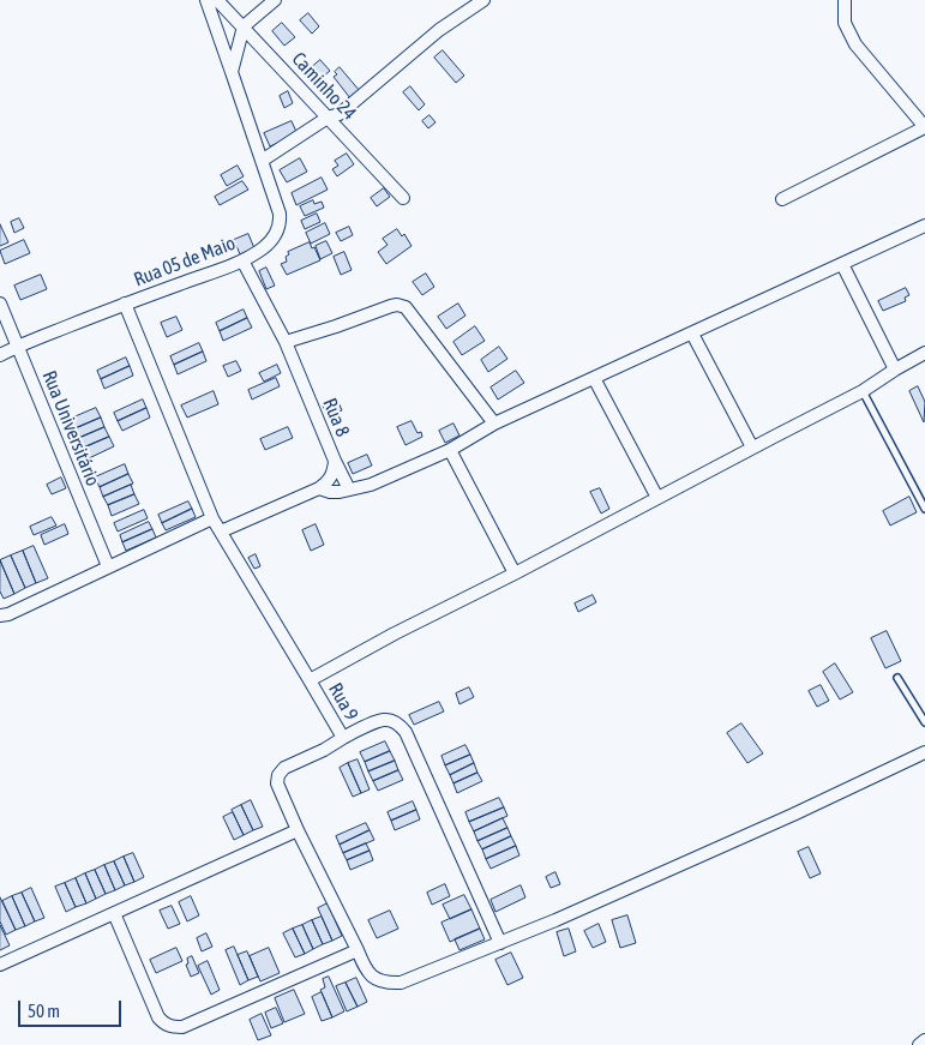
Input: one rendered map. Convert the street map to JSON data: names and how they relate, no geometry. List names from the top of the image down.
{
  "streets": {
    "street": [
      "Caminho 24",
      "Rua 05 de Maio",
      "Rua 8",
      "Rua Universitário",
      "Rua 9"
    ]
  },
  "crossings": [
    ["Rua 05 de Maio", "Rua 8"],
    ["Rua 05 de Maio", "Rua Universitário"],
    ["Rua 05 de Maio", "Rua 9"]
  ],
  "scale_bar": "50 m"
}
